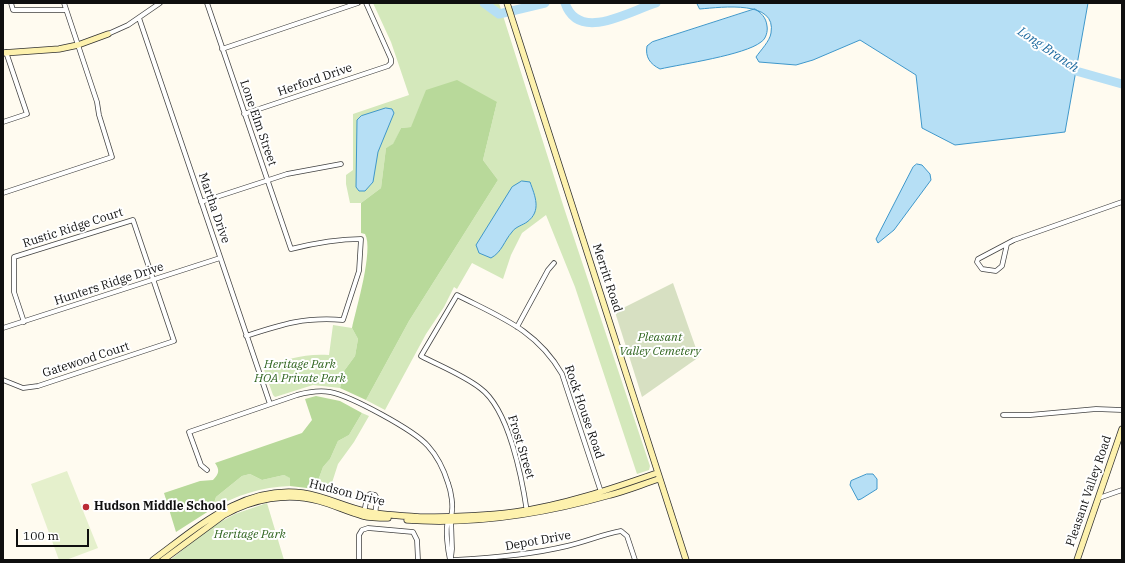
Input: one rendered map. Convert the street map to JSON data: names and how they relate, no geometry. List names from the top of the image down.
{
  "streets": {
    "street": [
      "Herford Drive",
      "Lone Elm Street",
      "Martha Drive",
      "Rustic Ridge Court",
      "Merritt Road",
      "Hunters Ridge Drive",
      "Gatewood Court",
      "Rock House Road",
      "Frost Street",
      "Pleasant Valley Road",
      "Hudson Drive",
      "Depot Drive"
    ]
  },
  "crossings": [
    ["Herford Drive", "Lone Elm Street"],
    ["Lone Elm Street", "Martha Drive"],
    ["Martha Drive", "Hunters Ridge Drive"],
    ["Rustic Ridge Court", "Hunters Ridge Drive"],
    ["Rustic Ridge Court", "Gatewood Court"],
    ["Merritt Road", "Hudson Drive"],
    ["Hunters Ridge Drive", "Gatewood Court"],
    ["Rock House Road", "Frost Street"],
    ["Rock House Road", "Hudson Drive"],
    ["Frost Street", "Hudson Drive"]
  ],
  "water": ["Long Branch"],
  "parks": ["Pleasant Valley Cemetery", "Heritage Park HOA Private Park", "Heritage Park"],
  "places": ["Hudson Middle School"],
  "scale_bar": "100 m"
}
